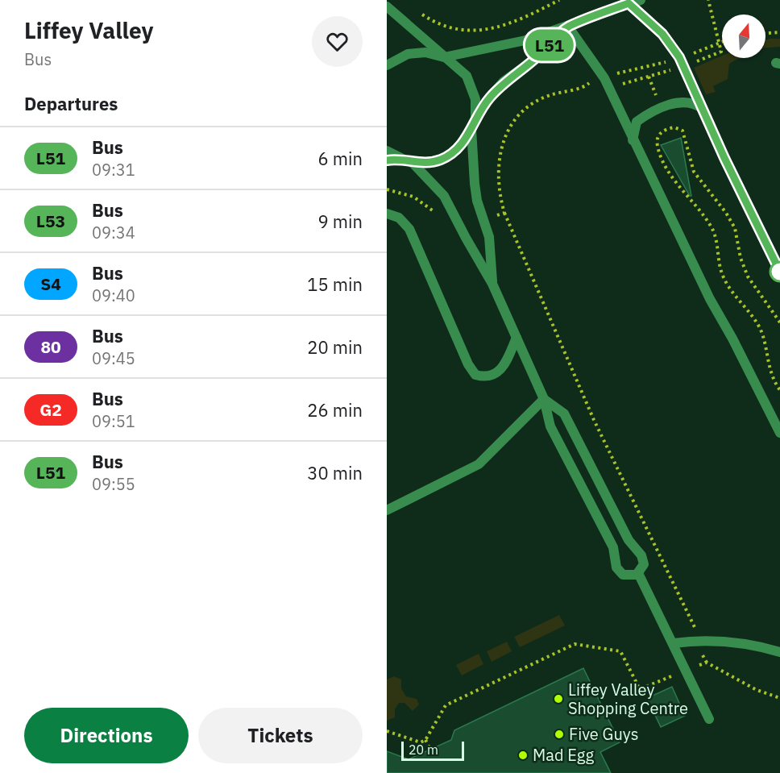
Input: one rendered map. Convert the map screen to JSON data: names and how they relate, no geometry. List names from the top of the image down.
{
  "places": ["Liffey Valley Shopping Centre", "Five Guys", "Mad Egg"],
  "lines": ["bus line L51"],
  "scale_bar": "20 m",
  "north": "top",
  "page": {
    "heading": [
      ["Liffey Valley", "Bus"],
      "Departures"
    ],
    "on_map": "L51",
    "list": [
      {
        "mark": "L51",
        "name": "Bus",
        "note": "09:31",
        "value": "6 min"
      },
      {
        "mark": "L53",
        "name": "Bus",
        "note": "09:34",
        "value": "9 min"
      },
      {
        "mark": "S4",
        "name": "Bus",
        "note": "09:40",
        "value": "15 min"
      },
      {
        "mark": "80",
        "name": "Bus",
        "note": "09:45",
        "value": "20 min"
      },
      {
        "mark": "G2",
        "name": "Bus",
        "note": "09:51",
        "value": "26 min"
      },
      {
        "mark": "L51",
        "name": "Bus",
        "note": "09:55",
        "value": "30 min"
      }
    ],
    "buttons": ["Directions", "Tickets"],
    "scale": "20 m"
  }
}
